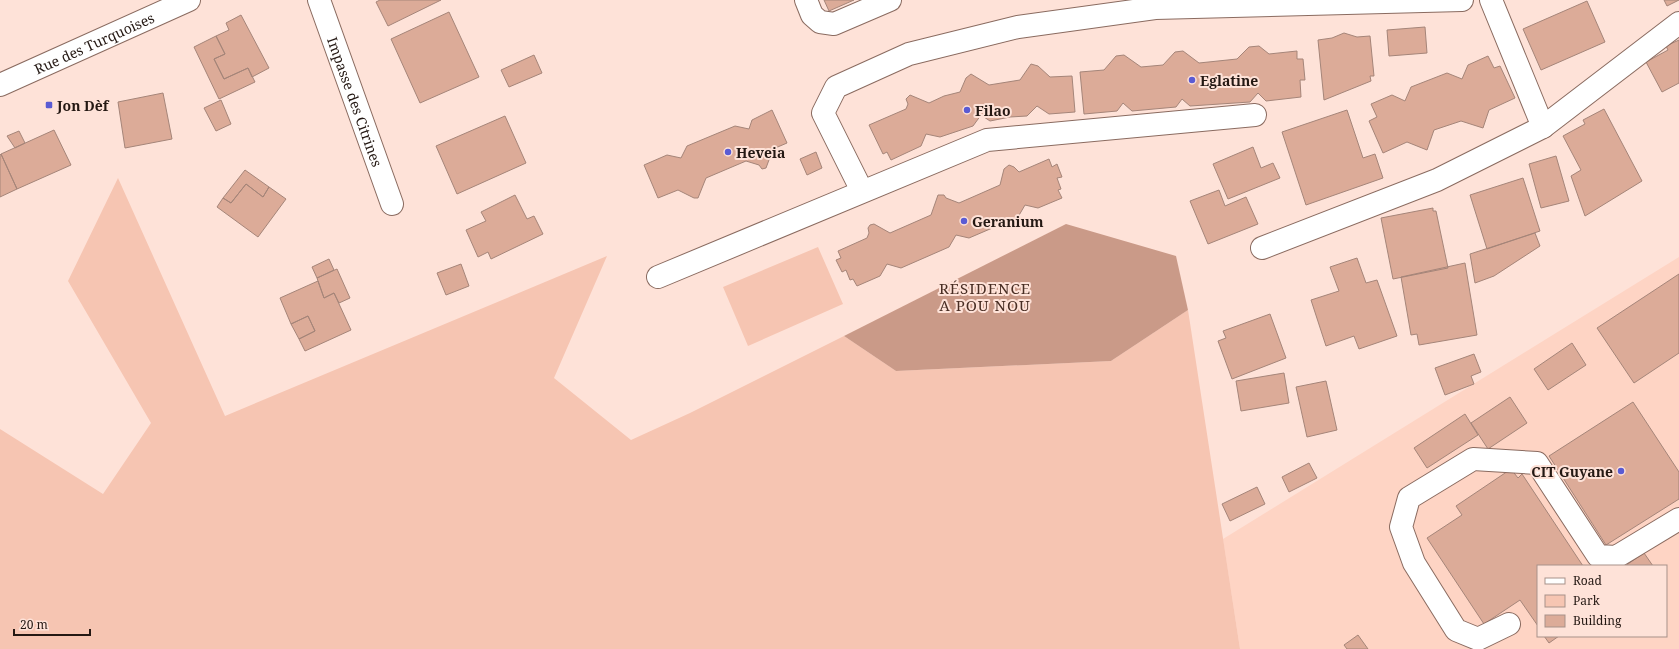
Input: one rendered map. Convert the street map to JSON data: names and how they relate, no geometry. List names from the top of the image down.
{
  "streets": {
    "street": ["Rue des Turquoises", "Impasse des Citrines"]
  },
  "districts": ["RÉSIDENCE A POU NOU"],
  "places": {
    "other": [
      "Eglatine",
      "Filao",
      "Heveia",
      "Geranium",
      "CIT Guyane"
    ],
    "transit": ["Jon Dèf"]
  },
  "legend": ["Road", "Park", "Building"],
  "scale_bar": "20 m"
}
